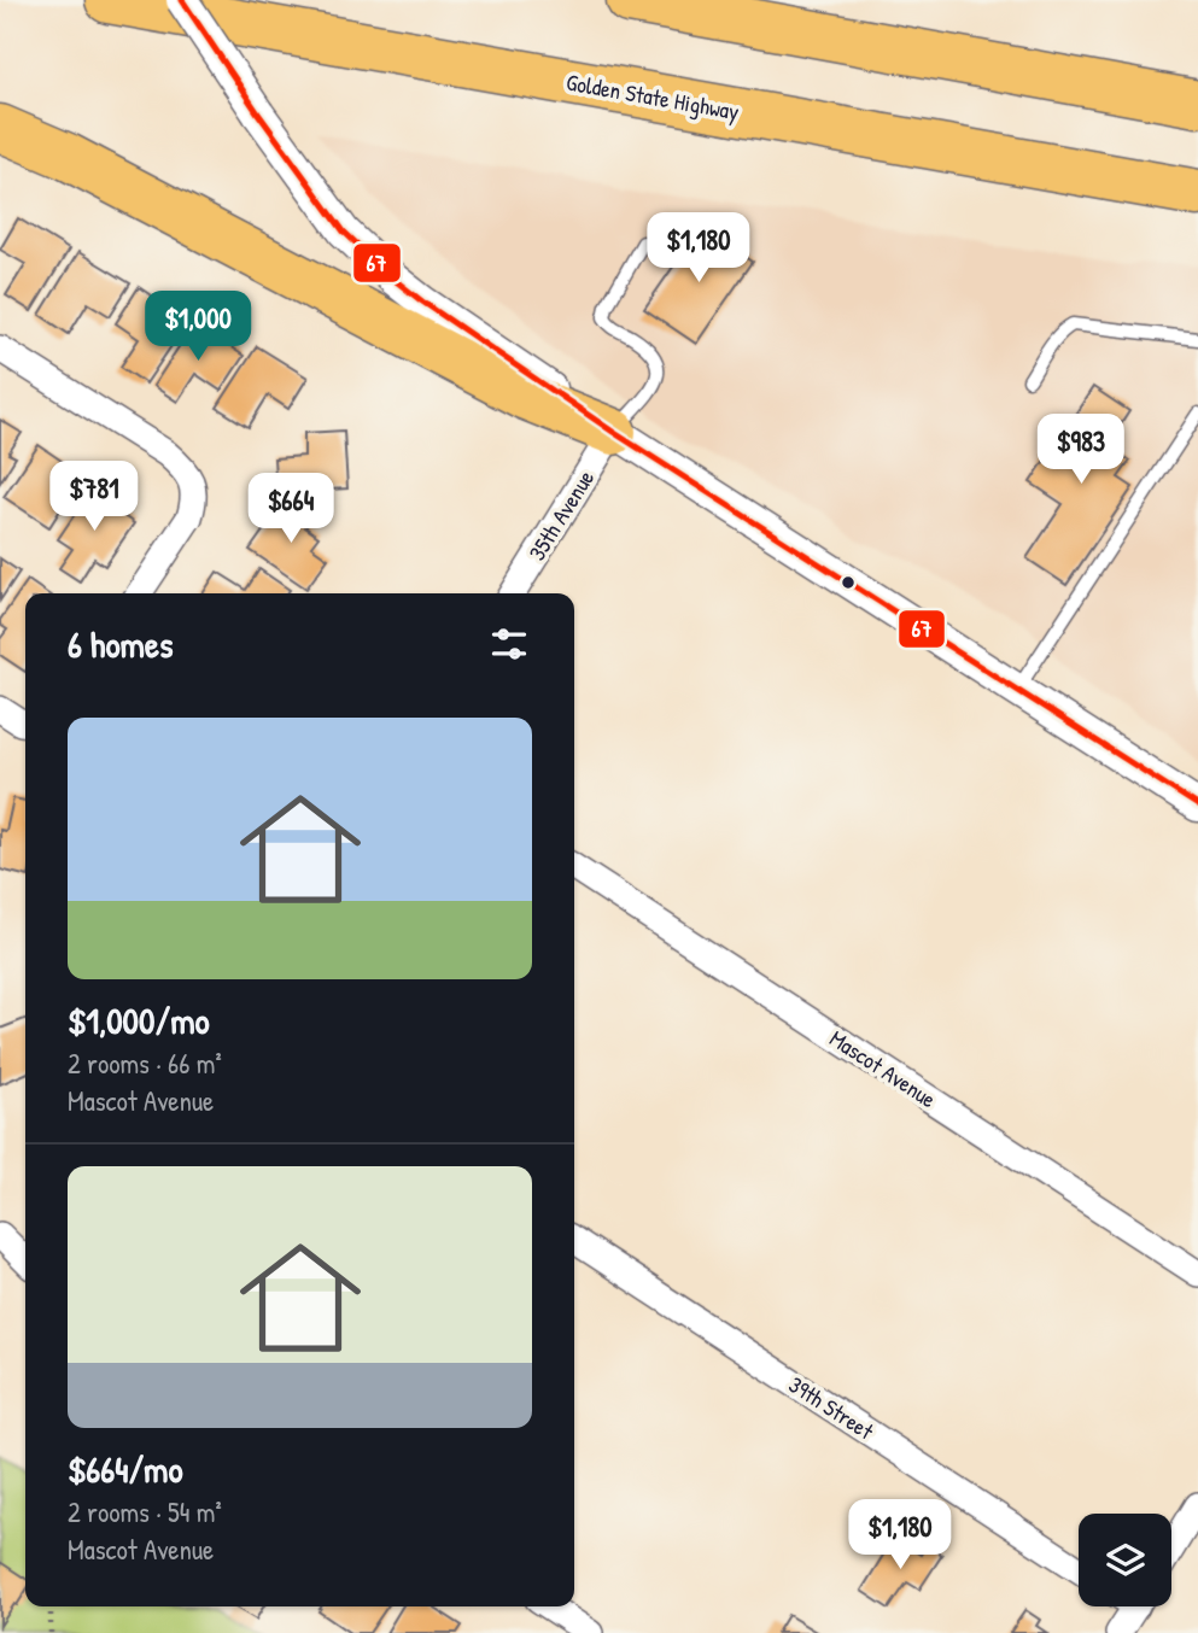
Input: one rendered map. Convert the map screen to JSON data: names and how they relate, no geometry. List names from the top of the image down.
{
  "streets": {
    "highway": ["Golden State Highway"],
    "street": ["35th Avenue", "Mascot Avenue", "39th Street"]
  },
  "lines": ["transit line 67"],
  "page": {
    "price": [
      "$1,180",
      "$1,000",
      "$983",
      "$781",
      "$664",
      "$1,180"
    ],
    "heading": "6 homes",
    "list": [
      {
        "name": "$1,000/mo",
        "note": "2 rooms · 66 m² · Mascot Avenue"
      },
      {
        "name": "$664/mo",
        "note": "2 rooms · 54 m² · Mascot Avenue"
      }
    ]
  }
}
